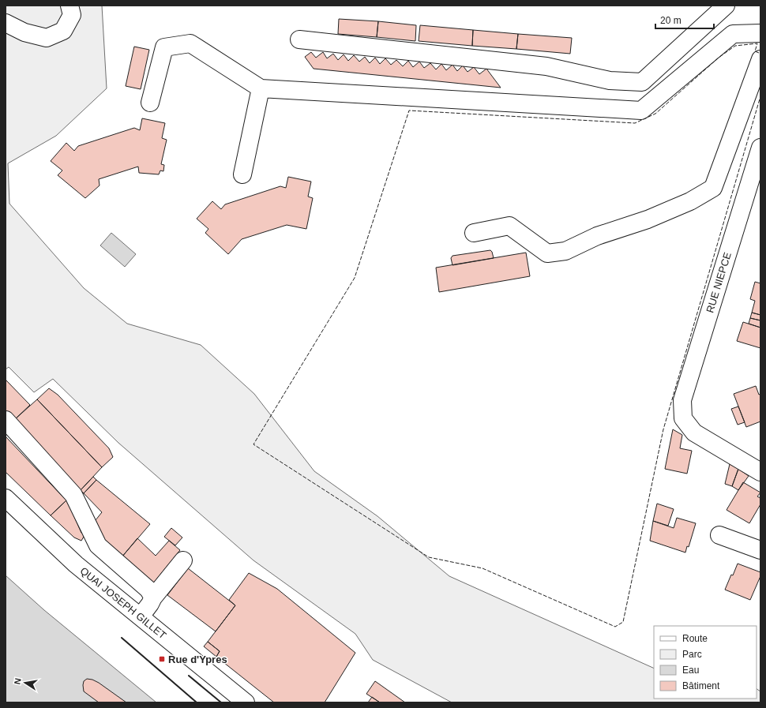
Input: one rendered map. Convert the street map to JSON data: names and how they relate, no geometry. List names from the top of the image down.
{
  "streets": {
    "street": ["RUE NIEPCE", "QUAI JOSEPH GILLET"]
  },
  "places": {
    "transit": ["Rue d'Ypres"]
  },
  "legend": [
    "Route",
    "Parc",
    "Eau",
    "Bâtiment"
  ],
  "scale_bar": "20 m",
  "north": "left"
}
